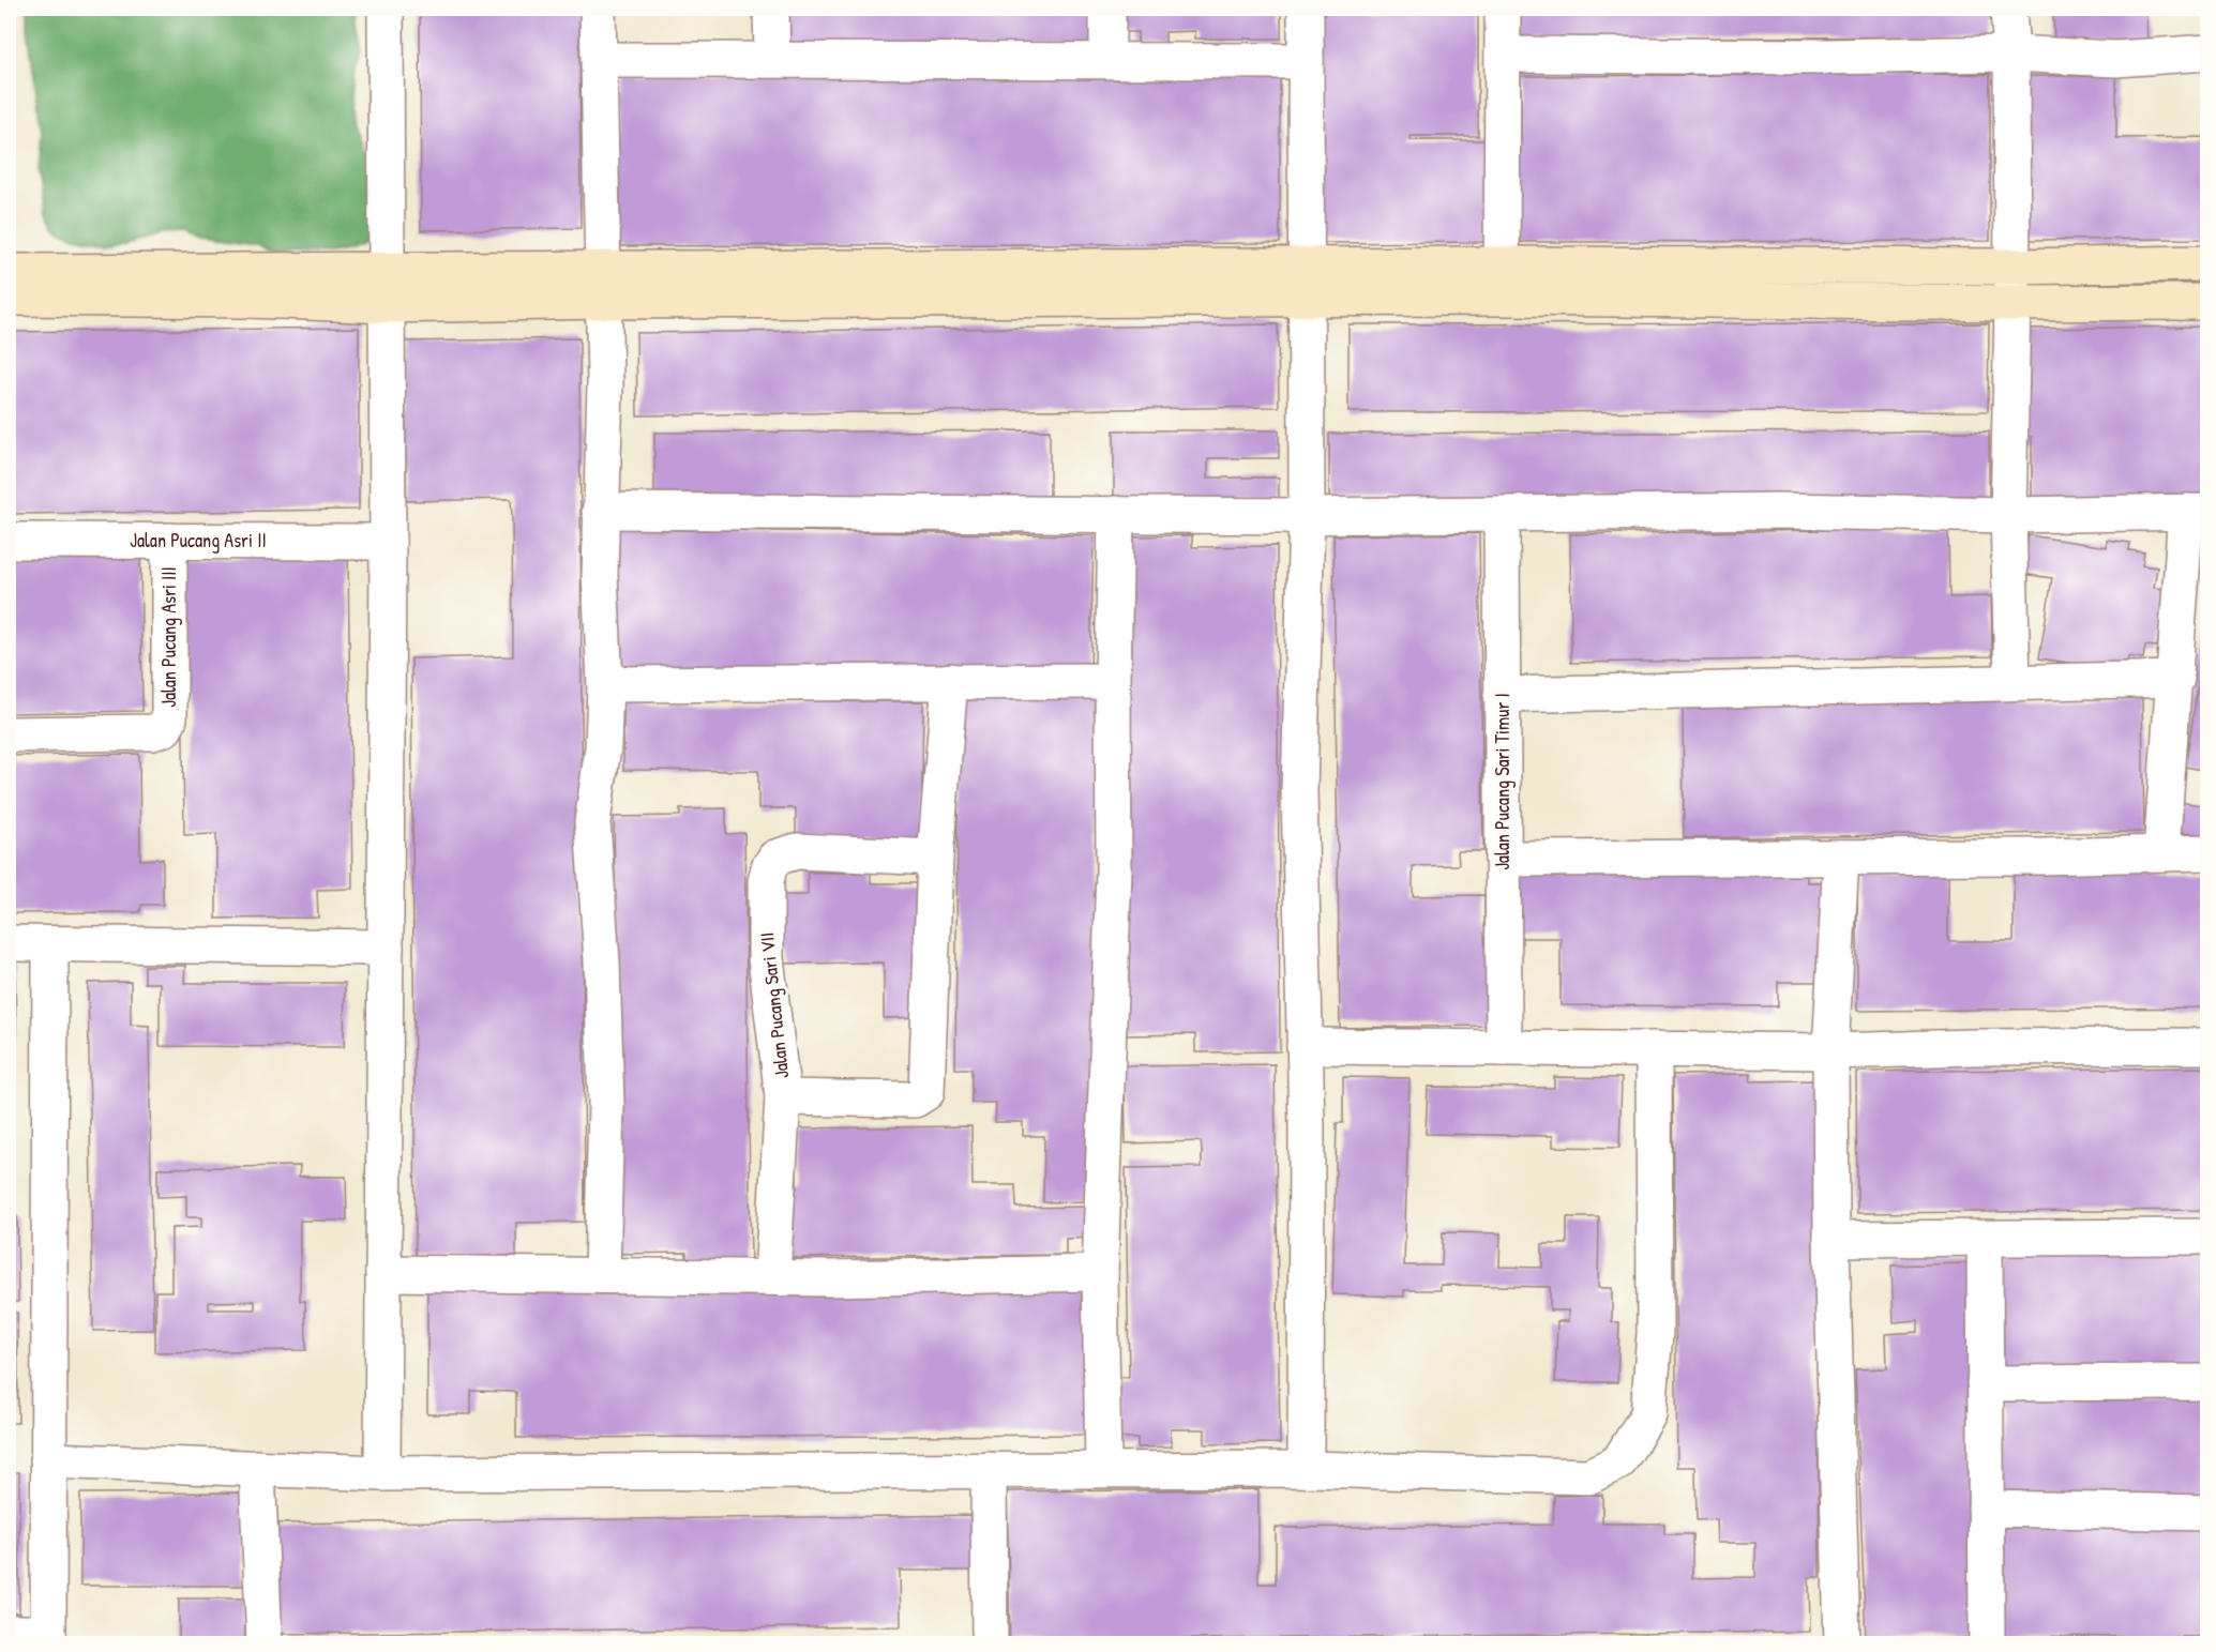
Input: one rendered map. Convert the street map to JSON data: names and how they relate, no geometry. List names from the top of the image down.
{
  "streets": {
    "street": [
      "Jalan Pucang Asri II",
      "Jalan Pucang Asri III",
      "Jalan Pucang Sari Timur I",
      "Jalan Pucang Sari VII"
    ]
  },
  "crossings": [
    ["Jalan Pucang Asri II", "Jalan Pucang Asri III"]
  ]
}
